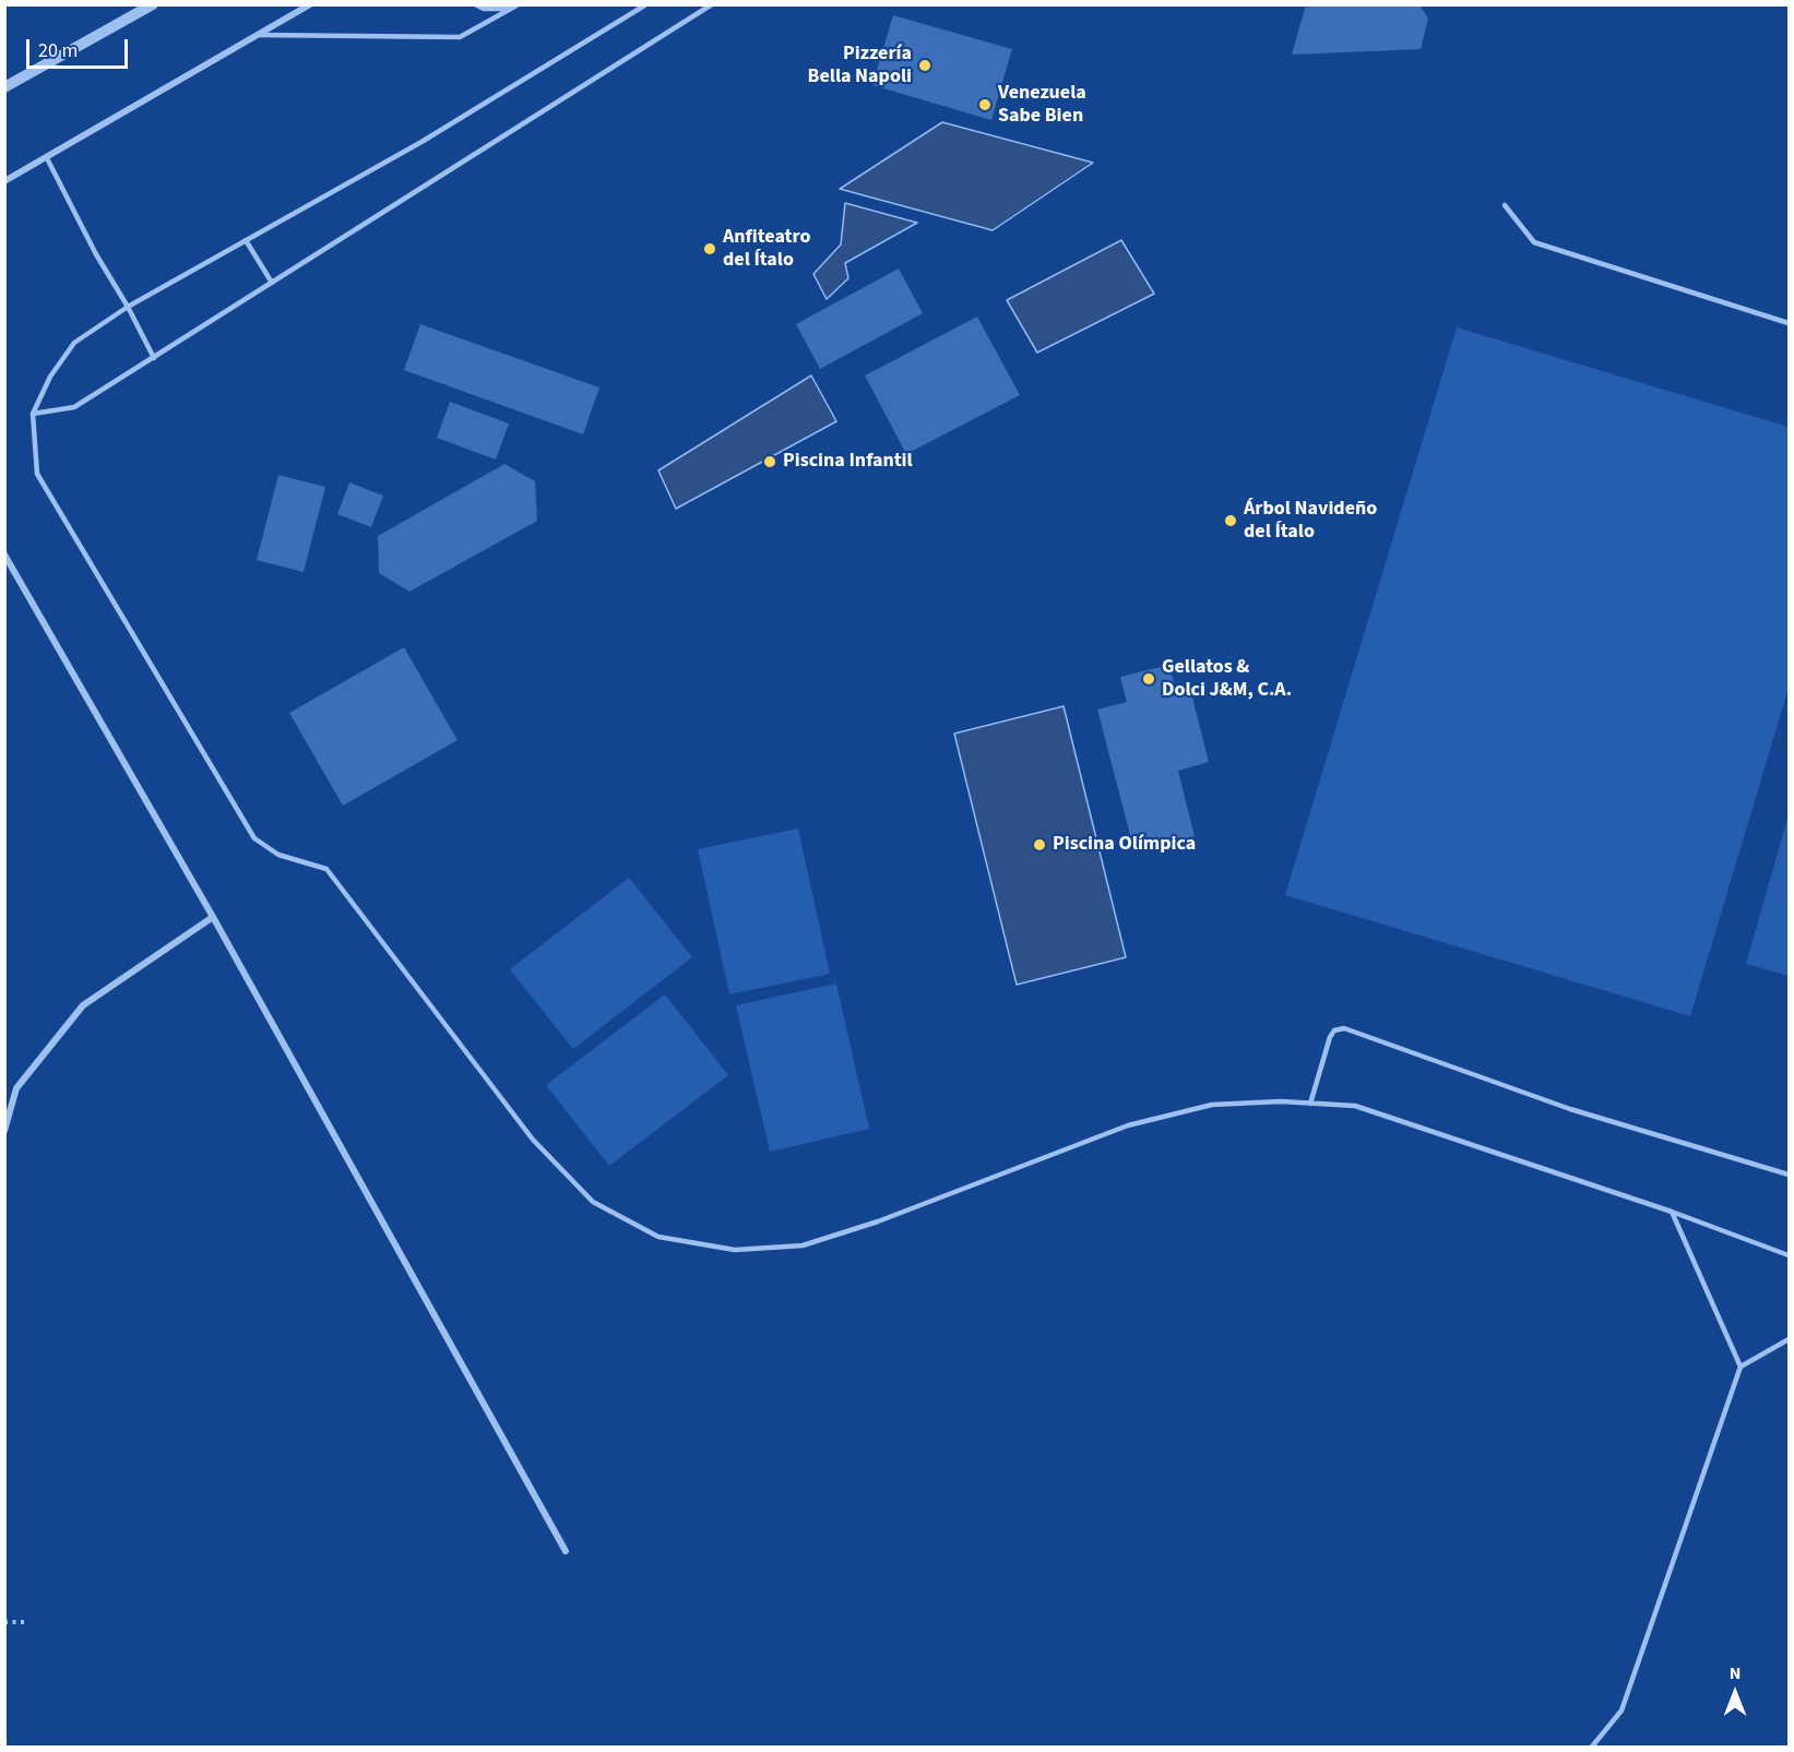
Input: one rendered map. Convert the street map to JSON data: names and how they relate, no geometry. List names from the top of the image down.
{
  "places": [
    "Pizzería Bella Napoli",
    "Venezuela Sabe Bien",
    "Anfiteatro del Ítalo",
    "Piscina Infantil",
    "Árbol Navideño del Ítalo",
    "Gellatos & Dolci J&M, C.A.",
    "Piscina Olímpica"
  ],
  "scale_bar": "20 m",
  "north": "top"
}
